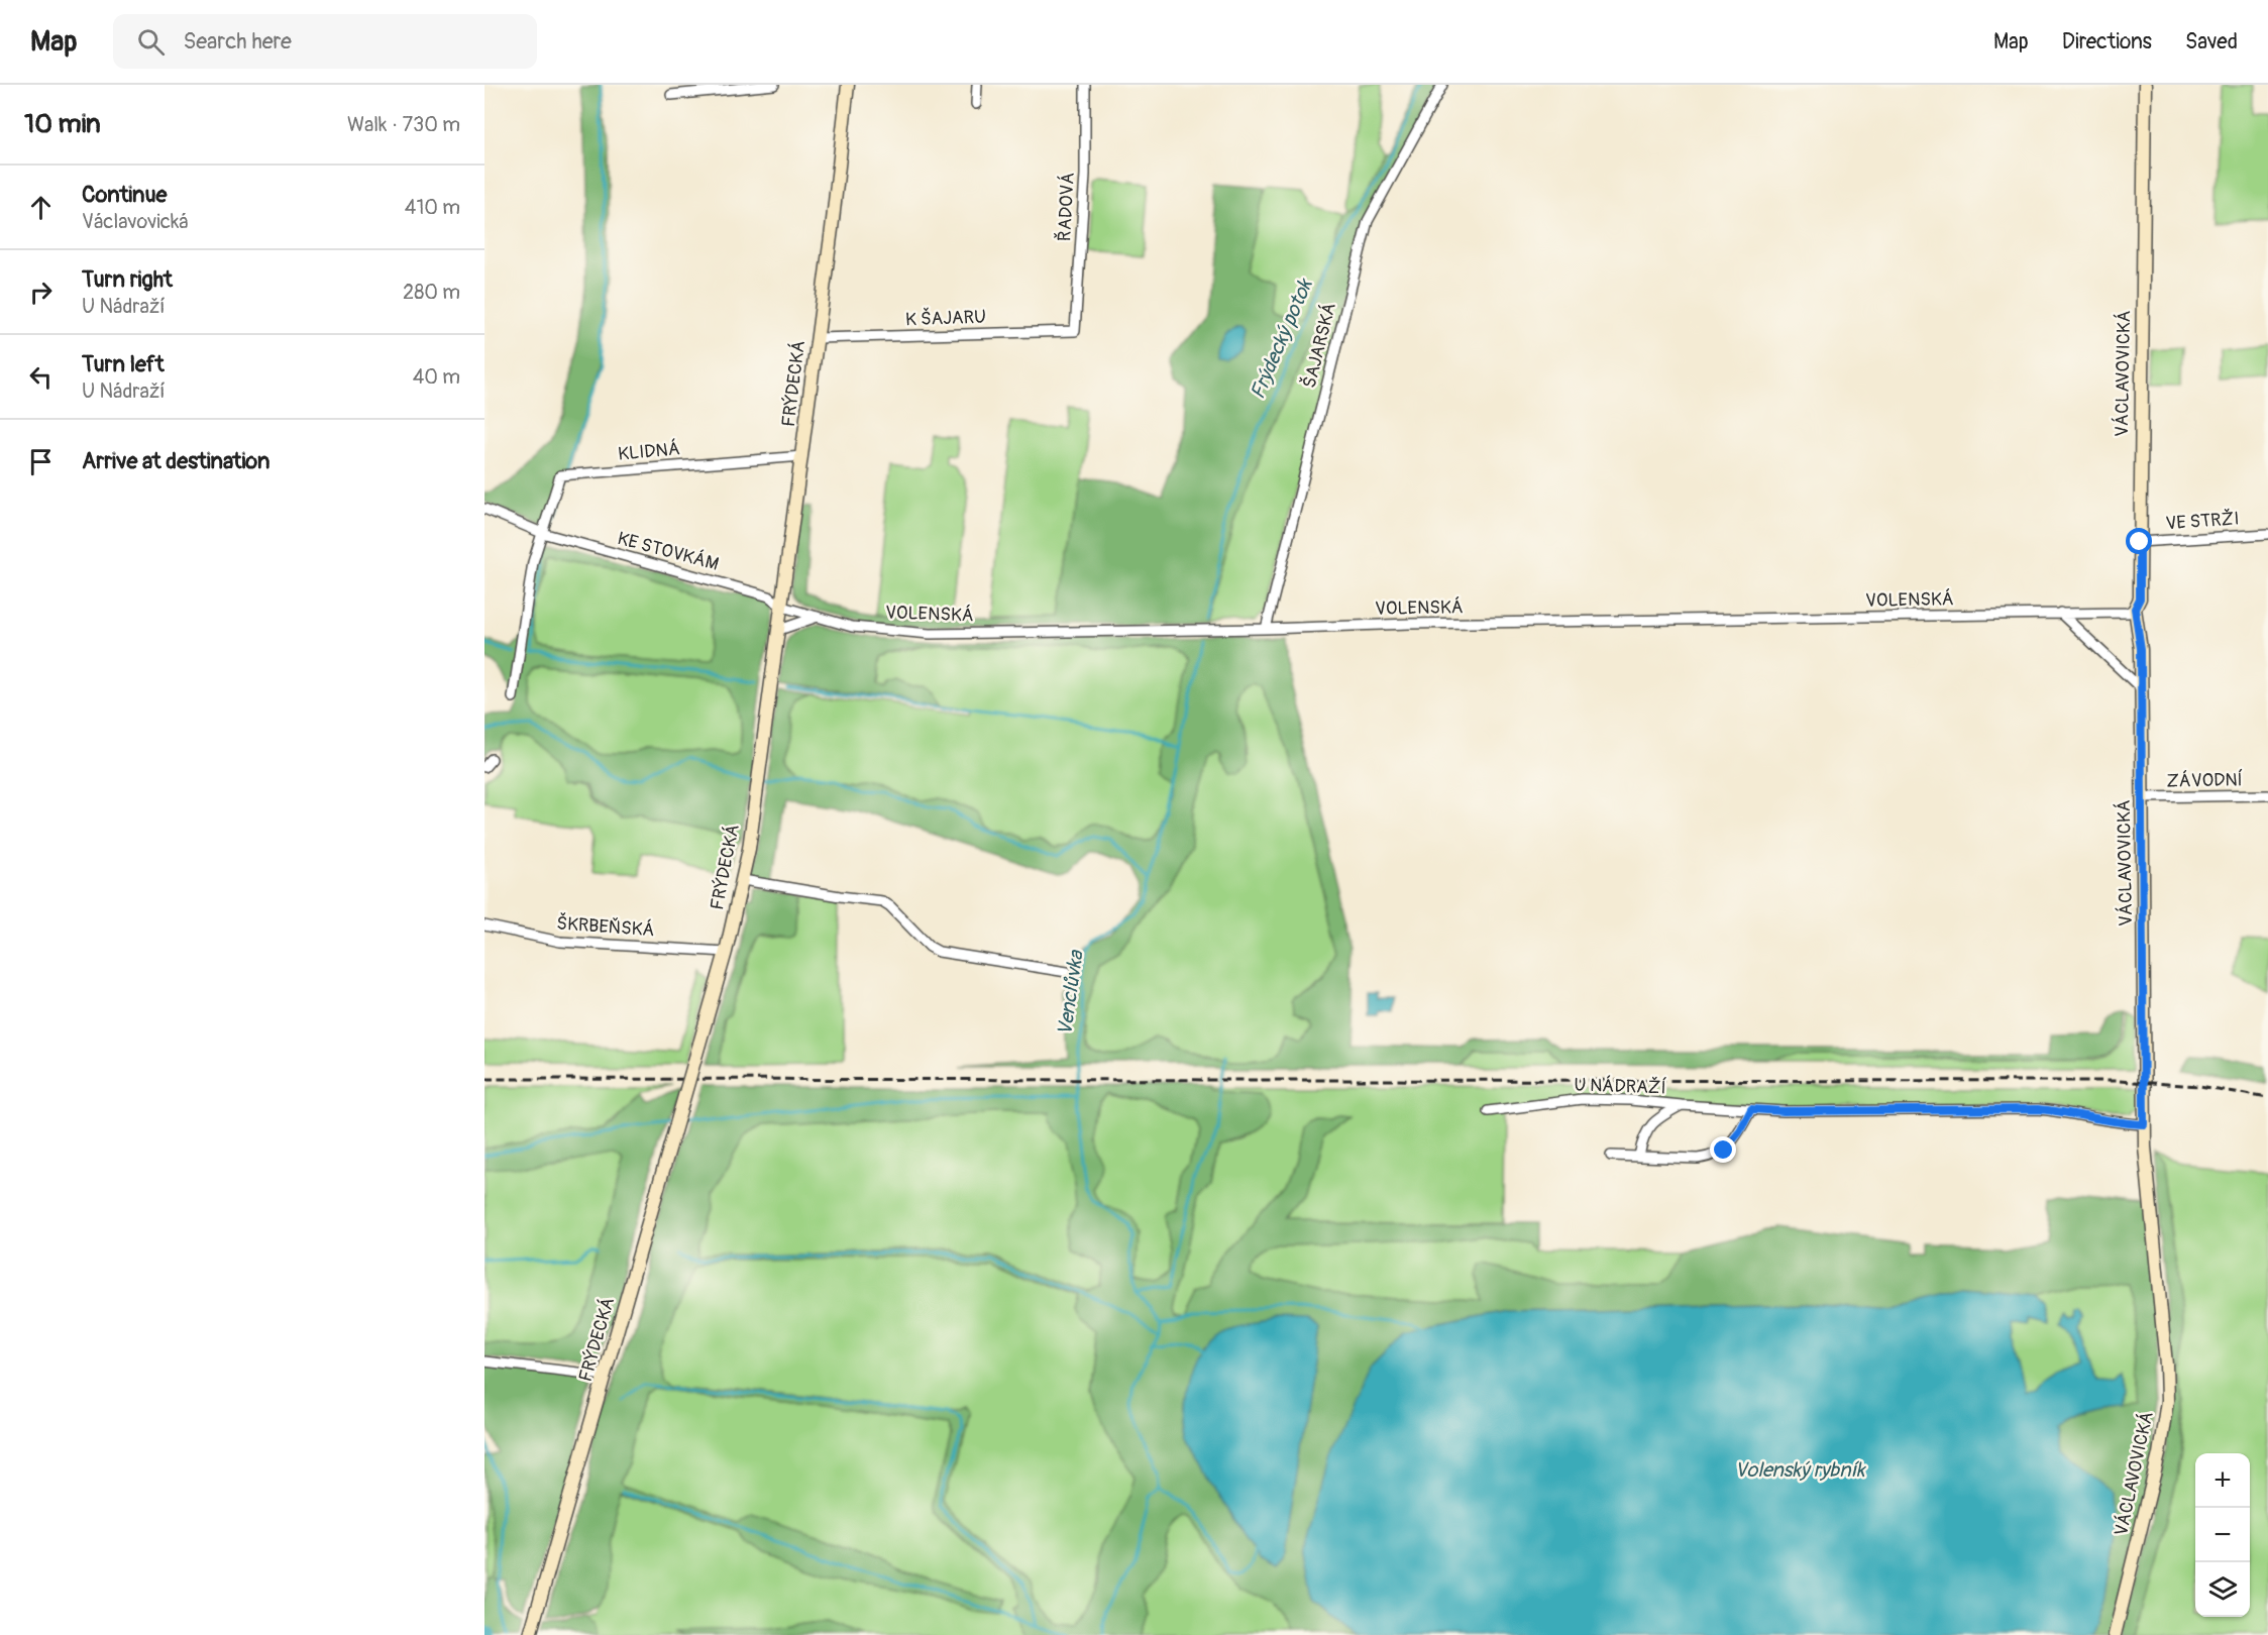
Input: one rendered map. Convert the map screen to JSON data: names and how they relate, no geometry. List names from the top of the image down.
{
  "streets": {
    "main road": ["VÁCLAVOVICKÁ", "FRÝDECKÁ"],
    "street": [
      "ŘADOVÁ",
      "K ŠAJARU",
      "ŠAJARSKÁ",
      "KLIDNÁ",
      "VE STRŽI",
      "KE STOVKÁM",
      "VOLENSKÁ",
      "ZÁVODNÍ",
      "ŠKRBEŇSKÁ",
      "U NÁDRAŽÍ"
    ]
  },
  "crossings": [
    ["ŘADOVÁ", "K ŠAJARU"],
    ["K ŠAJARU", "FRÝDECKÁ"],
    ["ŠAJARSKÁ", "VOLENSKÁ"],
    ["VÁCLAVOVICKÁ", "VE STRŽI"],
    ["VÁCLAVOVICKÁ", "VOLENSKÁ"],
    ["VÁCLAVOVICKÁ", "ZÁVODNÍ"],
    ["VÁCLAVOVICKÁ", "U NÁDRAŽÍ"],
    ["FRÝDECKÁ", "KLIDNÁ"],
    ["FRÝDECKÁ", "KE STOVKÁM"],
    ["FRÝDECKÁ", "VOLENSKÁ"],
    ["FRÝDECKÁ", "ŠKRBEŇSKÁ"],
    ["KLIDNÁ", "KE STOVKÁM"],
    ["KE STOVKÁM", "VOLENSKÁ"]
  ],
  "water": ["Frýdecký potok", "Venclůvka", "Volenský rybník"],
  "page": {
    "header": "Map",
    "search": "Search here",
    "nav": ["Map", "Directions", "Saved"],
    "heading": ["10 min", "Walk · 730 m"],
    "list": [
      ["Continue", "Václavovická", "410 m"],
      ["Turn right", "U Nádraží", "280 m"],
      ["Turn left", "U Nádraží", "40 m"],
      "Arrive at destination"
    ],
    "map_buttons": ["+", "−"]
  }
}
